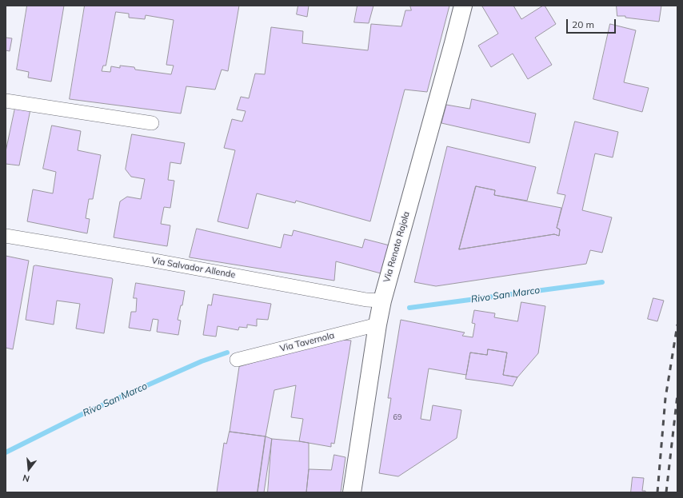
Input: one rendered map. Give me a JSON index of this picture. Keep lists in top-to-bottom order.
{
  "streets": {
    "street": ["Via Renato Rajola", "Via Salvador Allende", "Via Tavernola"]
  },
  "crossings": [
    ["Via Renato Rajola", "Via Salvador Allende"],
    ["Via Renato Rajola", "Via Tavernola"]
  ],
  "water": ["Rivo San Marco"],
  "house_numbers": ["69"],
  "scale_bar": "20 m",
  "north": "bottom"
}
